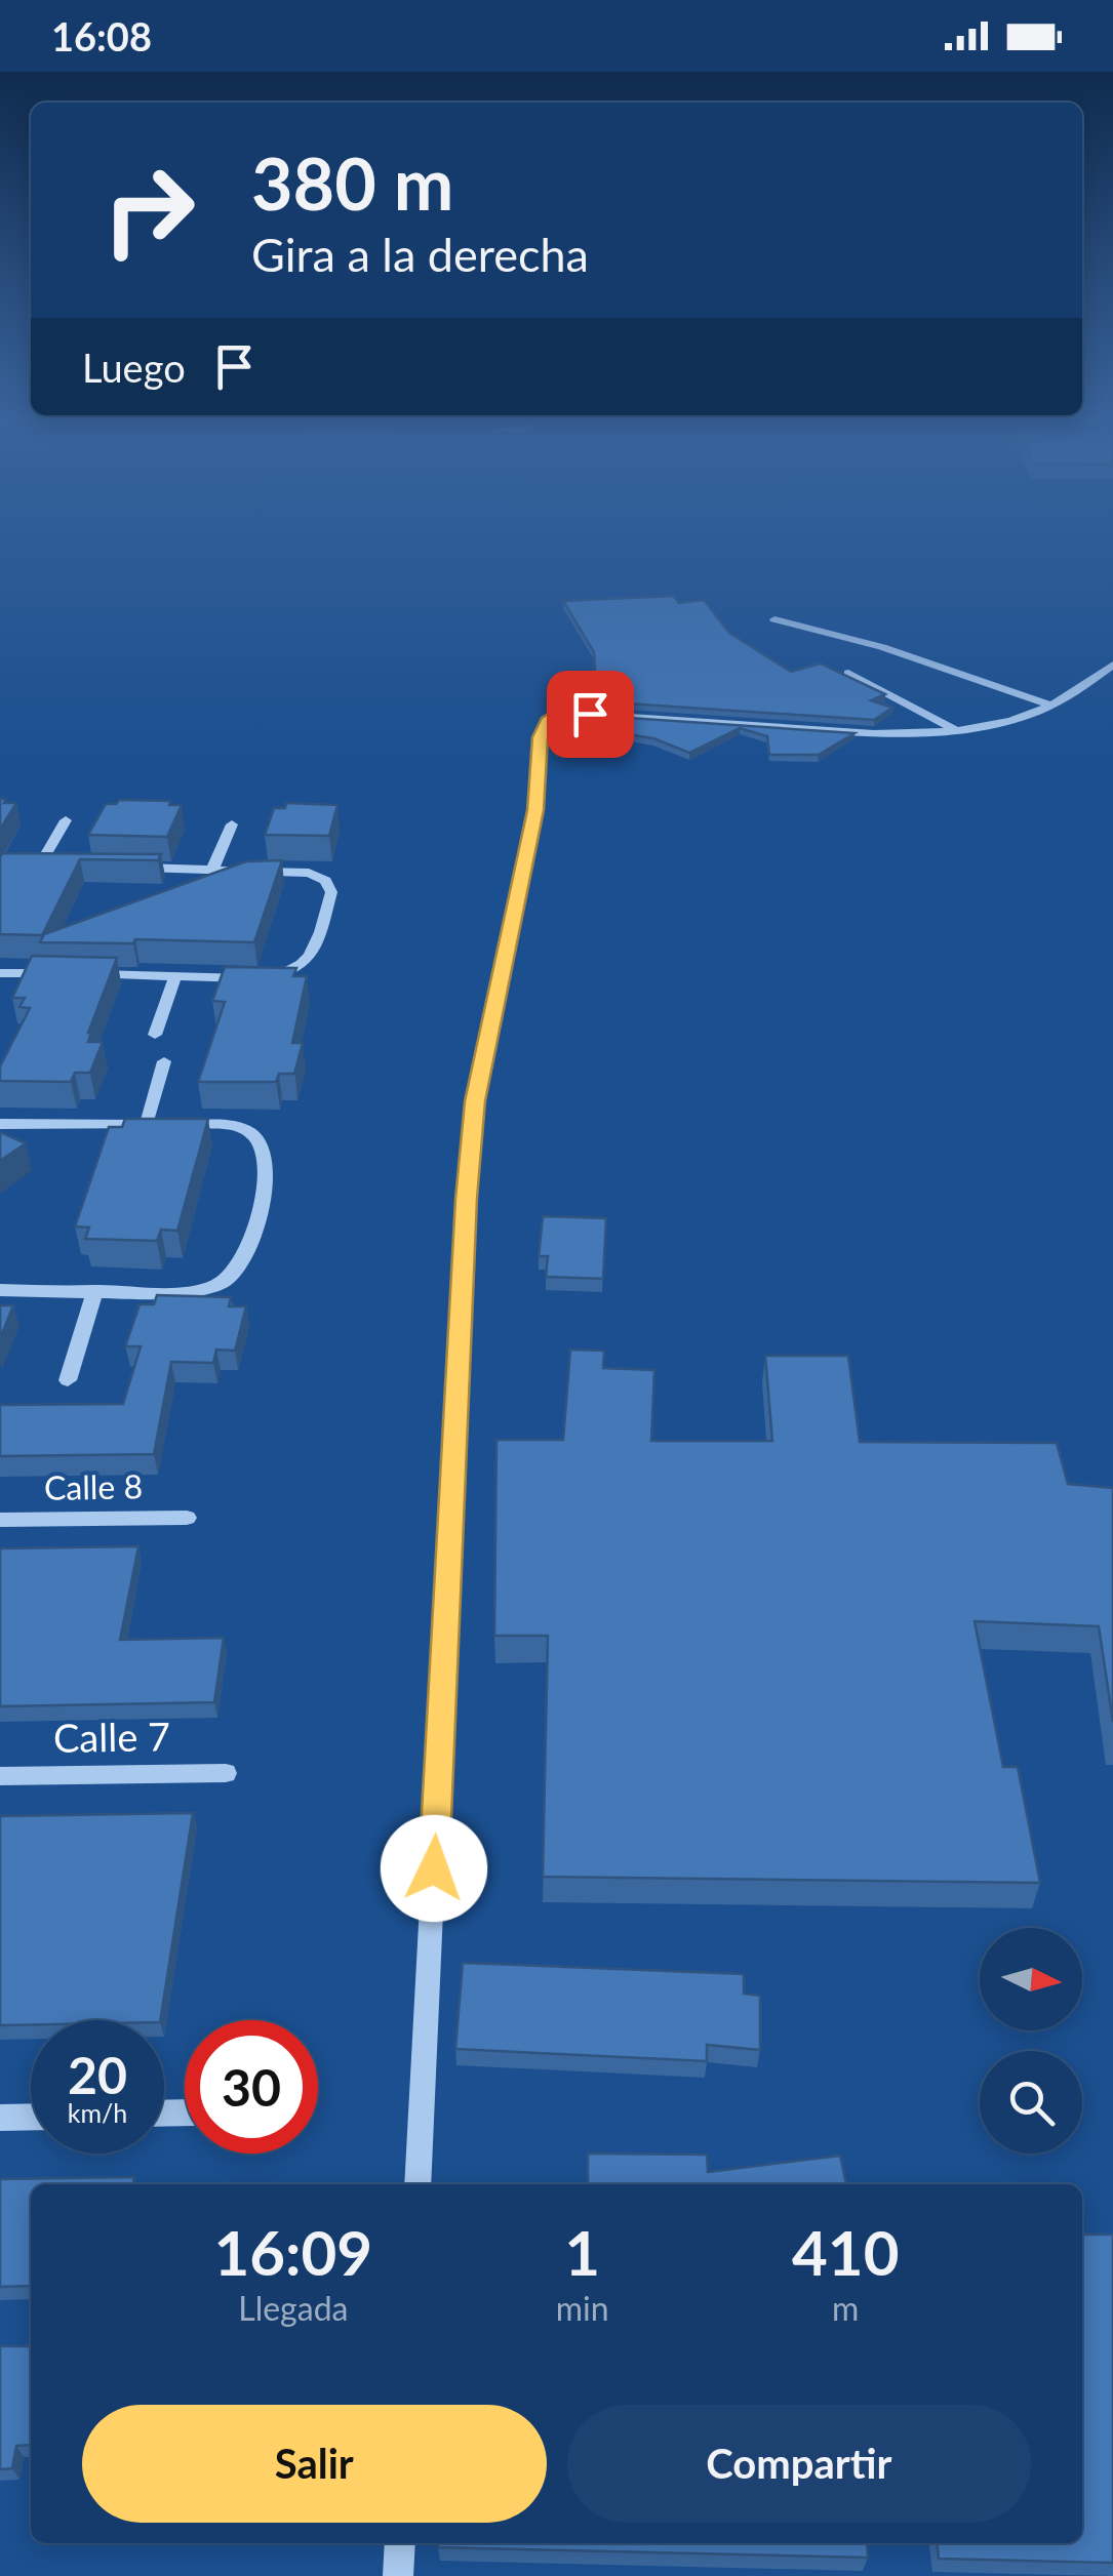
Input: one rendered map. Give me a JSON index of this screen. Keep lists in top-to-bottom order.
{
  "streets": {
    "street": ["Calle 8", "Calle 7"]
  },
  "north": "right",
  "page": {
    "status": "16:08",
    "turn": ["380 m", "Gira a la derecha"],
    "then": "Luego",
    "speed": "20 km/h",
    "limit": "30",
    "eta": [
      "16:09",
      "Llegada",
      "1",
      "min",
      "410",
      "m"
    ],
    "buttons": ["Salir", "Compartir"]
  }
}
